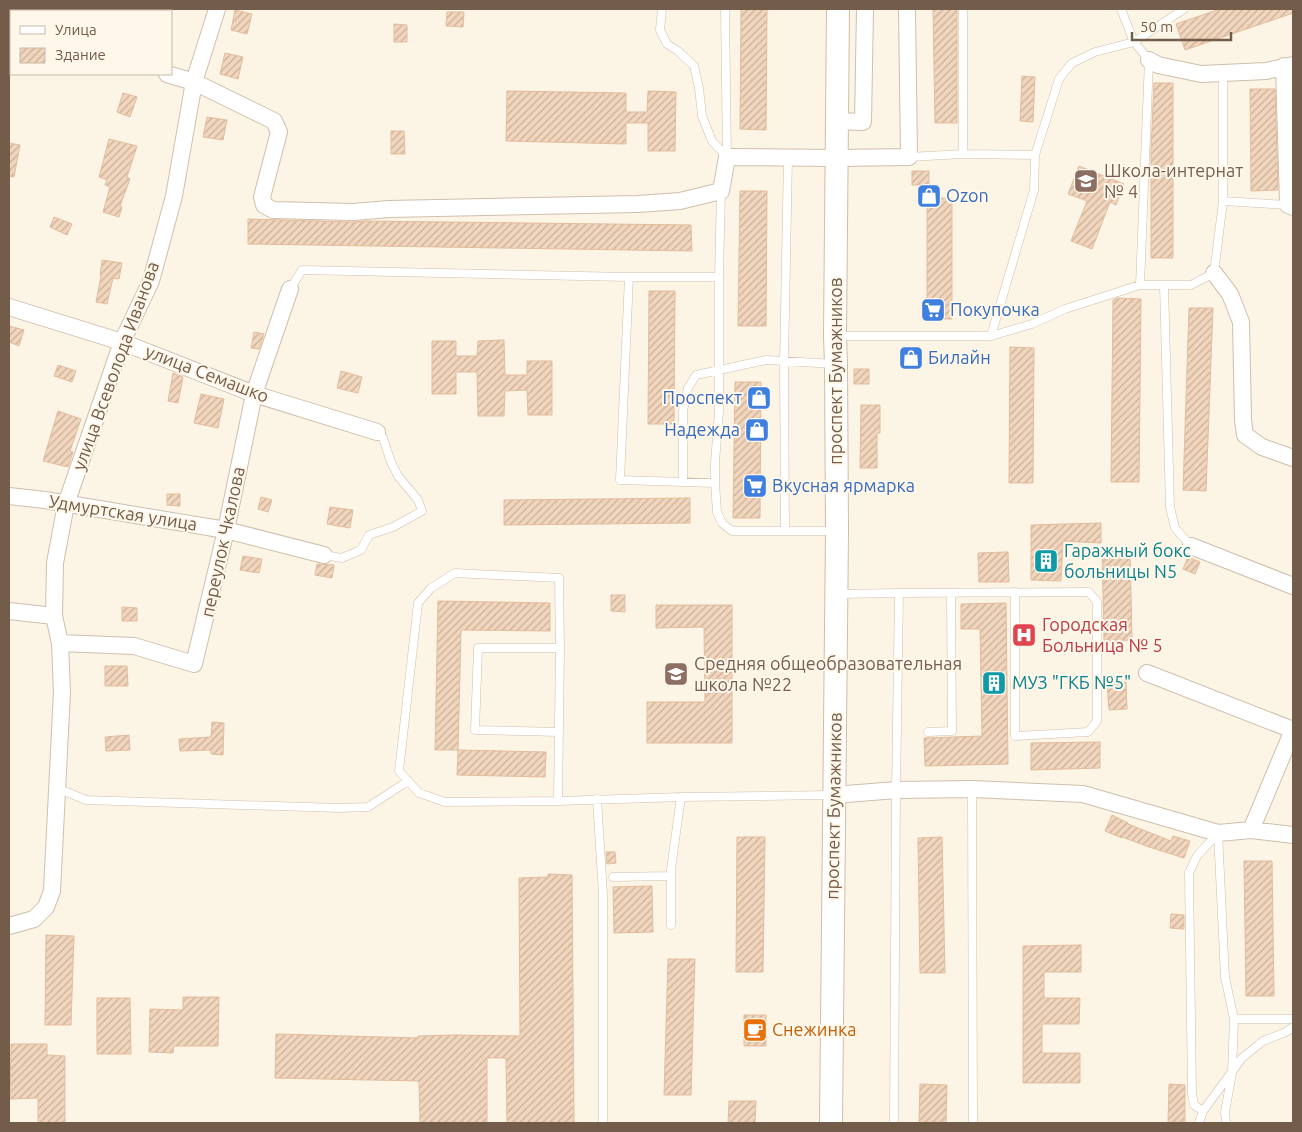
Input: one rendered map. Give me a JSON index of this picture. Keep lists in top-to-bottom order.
{
  "streets": {
    "street": [
      "улица Всеволода Иванова",
      "проспект Бумажников",
      "улица Семашко",
      "Удмуртская улица",
      "переулок Чкалова"
    ]
  },
  "crossings": [
    ["улица Всеволода Иванова", "улица Семашко"],
    ["улица Всеволода Иванова", "Удмуртская улица"],
    ["улица Всеволода Иванова", "переулок Чкалова"],
    ["улица Семашко", "переулок Чкалова"],
    ["Удмуртская улица", "переулок Чкалова"]
  ],
  "places": {
    "school or university": ["Школа-интернат № 4", "Средняя общеобразовательная школа №22"],
    "shop": [
      "Ozon",
      "Билайн",
      "Проспект",
      "Надежда"
    ],
    "supermarket": ["Покупочка", "Вкусная ярмарка"],
    "building": ["Гаражный бокс больницы N5", "МУЗ \"ГКБ №5\""],
    "hospital": ["Городская Больница № 5"],
    "cafe": ["Снежинка"]
  },
  "legend": ["Улица", "Здание"],
  "scale_bar": "50 m"
}
